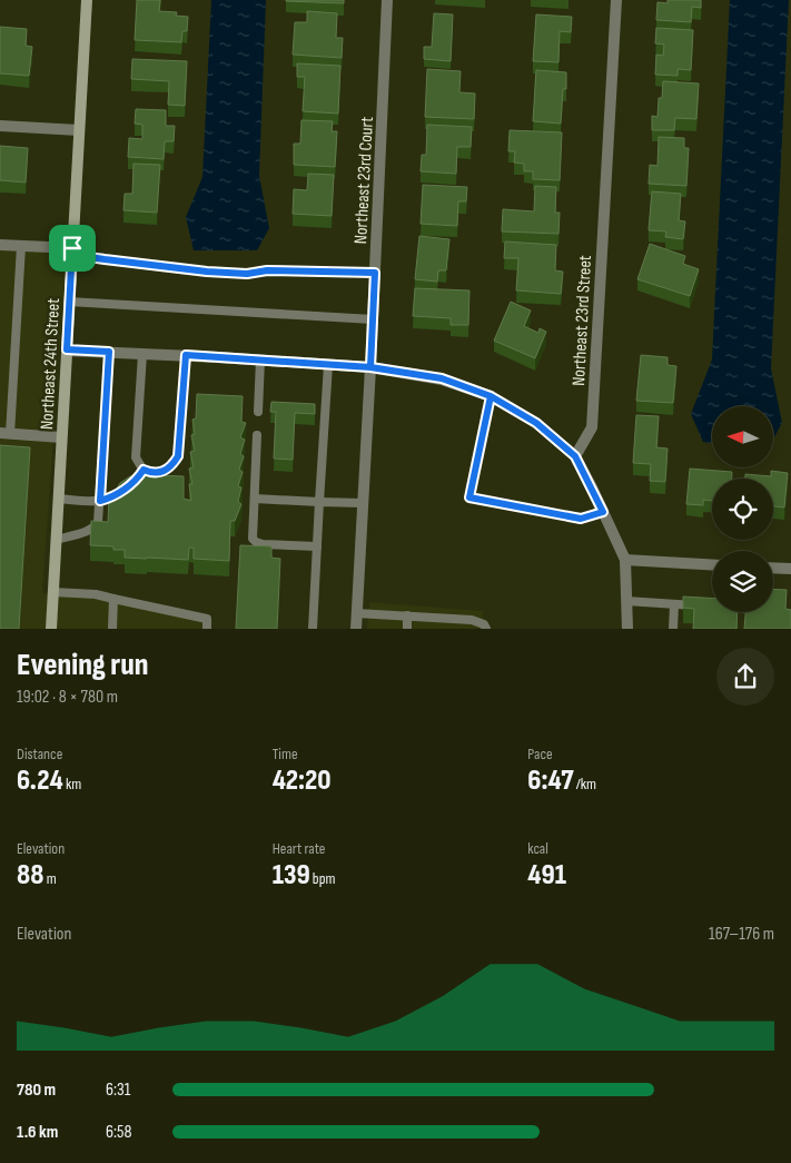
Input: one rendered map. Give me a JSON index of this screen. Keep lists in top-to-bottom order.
{
  "streets": {
    "street": ["Northeast 23rd Court", "Northeast 23rd Street", "Northeast 24th Street"]
  },
  "north": "left",
  "page": {
    "heading": ["Evening run", "19:02 · 8 × 780 m"],
    "stats": [
      ["Distance", "6.24 km"],
      ["Time", "42:20"],
      ["Pace", "6:47 /km"],
      ["Elevation", "88 m"],
      ["Heart rate", "139 bpm"],
      ["kcal", "491"]
    ],
    "chart": ["Elevation", "167–176 m"],
    "list": [
      {
        "name": "780 m",
        "note": "6:31"
      },
      {
        "name": "1.6 km",
        "note": "6:58"
      }
    ]
  }
}
